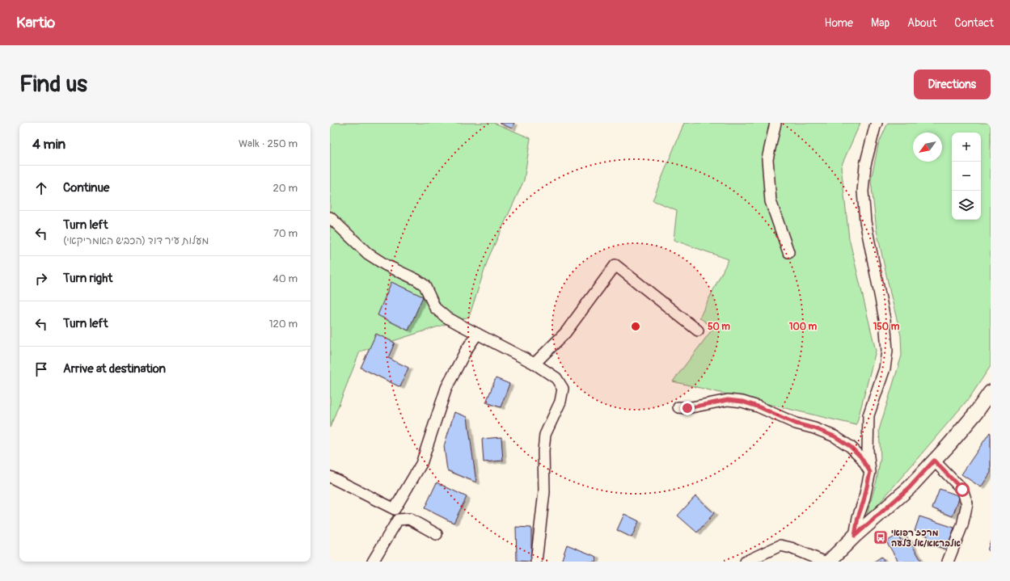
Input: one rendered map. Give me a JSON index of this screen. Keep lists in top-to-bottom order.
{
  "places": {
    "bus stop": ["מרכז רפואי אלבראא/אל צלעה"]
  },
  "north": "bottom left",
  "page": {
    "header": "Kartio",
    "nav": [
      "Home",
      "Map",
      "About",
      "Contact"
    ],
    "buttons": "Directions",
    "title": "Find us",
    "heading": ["4 min", "Walk · 250 m"],
    "map_buttons": ["+", "−"],
    "list": [
      ["Continue", "20 m"],
      ["Turn left", "מעלות עיר דוד (הכביש האמריקאי)", "70 m"],
      ["Turn right", "40 m"],
      ["Turn left", "120 m"],
      "Arrive at destination"
    ]
  },
  "rings": ["50 m", "100 m", "150 m"]
}
